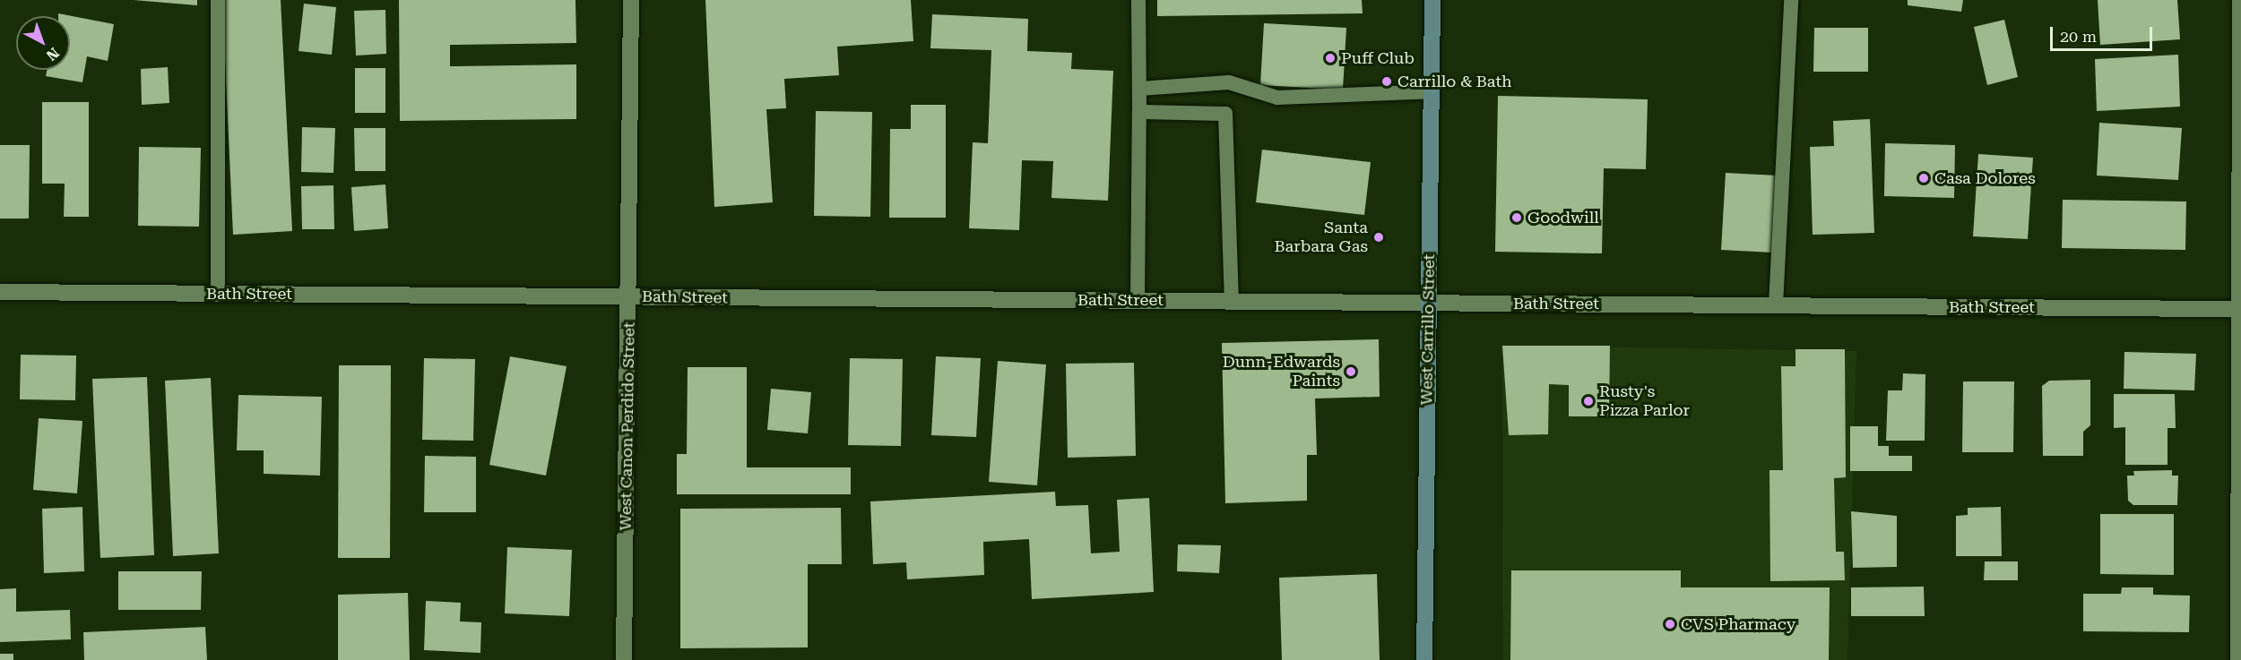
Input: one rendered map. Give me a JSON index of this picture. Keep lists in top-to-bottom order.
{
  "streets": {
    "main road": ["West Carrillo Street"],
    "street": ["Bath Street", "West Canon Perdido Street"]
  },
  "crossings": [
    ["Bath Street", "West Carrillo Street"],
    ["Bath Street", "West Canon Perdido Street"]
  ],
  "places": [
    "Puff Club",
    "Carrillo & Bath",
    "Casa Dolores",
    "Goodwill",
    "Santa Barbara Gas",
    "Dunn-Edwards Paints",
    "Rusty's Pizza Parlor",
    "CVS Pharmacy"
  ],
  "scale_bar": "20 m",
  "north": "bottom right"
}
